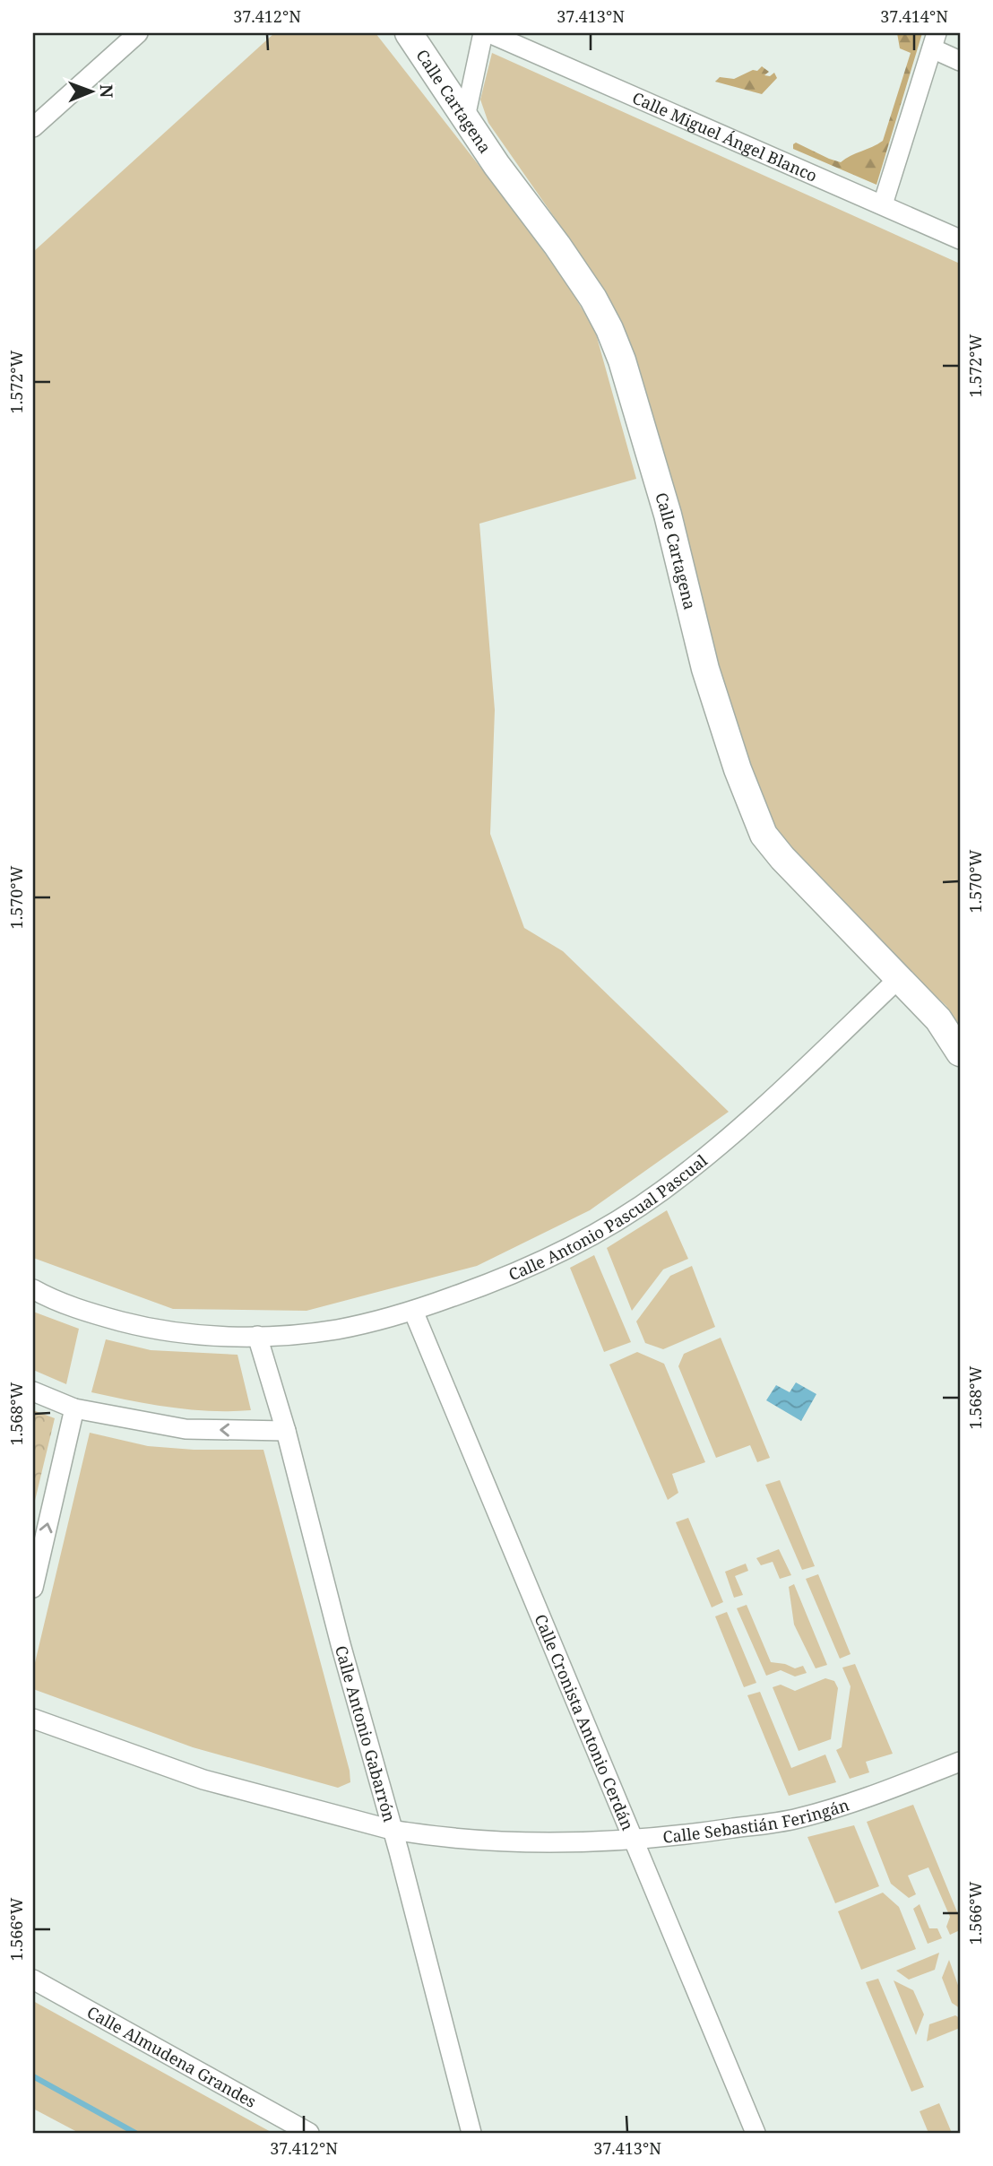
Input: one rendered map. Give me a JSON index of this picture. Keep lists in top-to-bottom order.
{
  "streets": {
    "main road": ["Calle Cartagena"],
    "street": [
      "Calle Miguel Ángel Blanco",
      "Calle Antonio Pascual Pascual",
      "Calle Cronista Antonio Cerdán",
      "Calle Antonio Gabarrón",
      "Calle Sebastián Feringán",
      "Calle Almudena Grandes"
    ]
  },
  "crossings": [
    ["Calle Cartagena", "Calle Antonio Pascual Pascual"],
    ["Calle Antonio Pascual Pascual", "Calle Cronista Antonio Cerdán"],
    ["Calle Antonio Pascual Pascual", "Calle Antonio Gabarrón"],
    ["Calle Cronista Antonio Cerdán", "Calle Sebastián Feringán"],
    ["Calle Antonio Gabarrón", "Calle Sebastián Feringán"]
  ],
  "north": "right",
  "coordinates": [
    "37.412°N",
    "37.413°N",
    "37.414°N",
    "1.572°W",
    "1.570°W",
    "1.568°W",
    "1.566°W"
  ]
}
